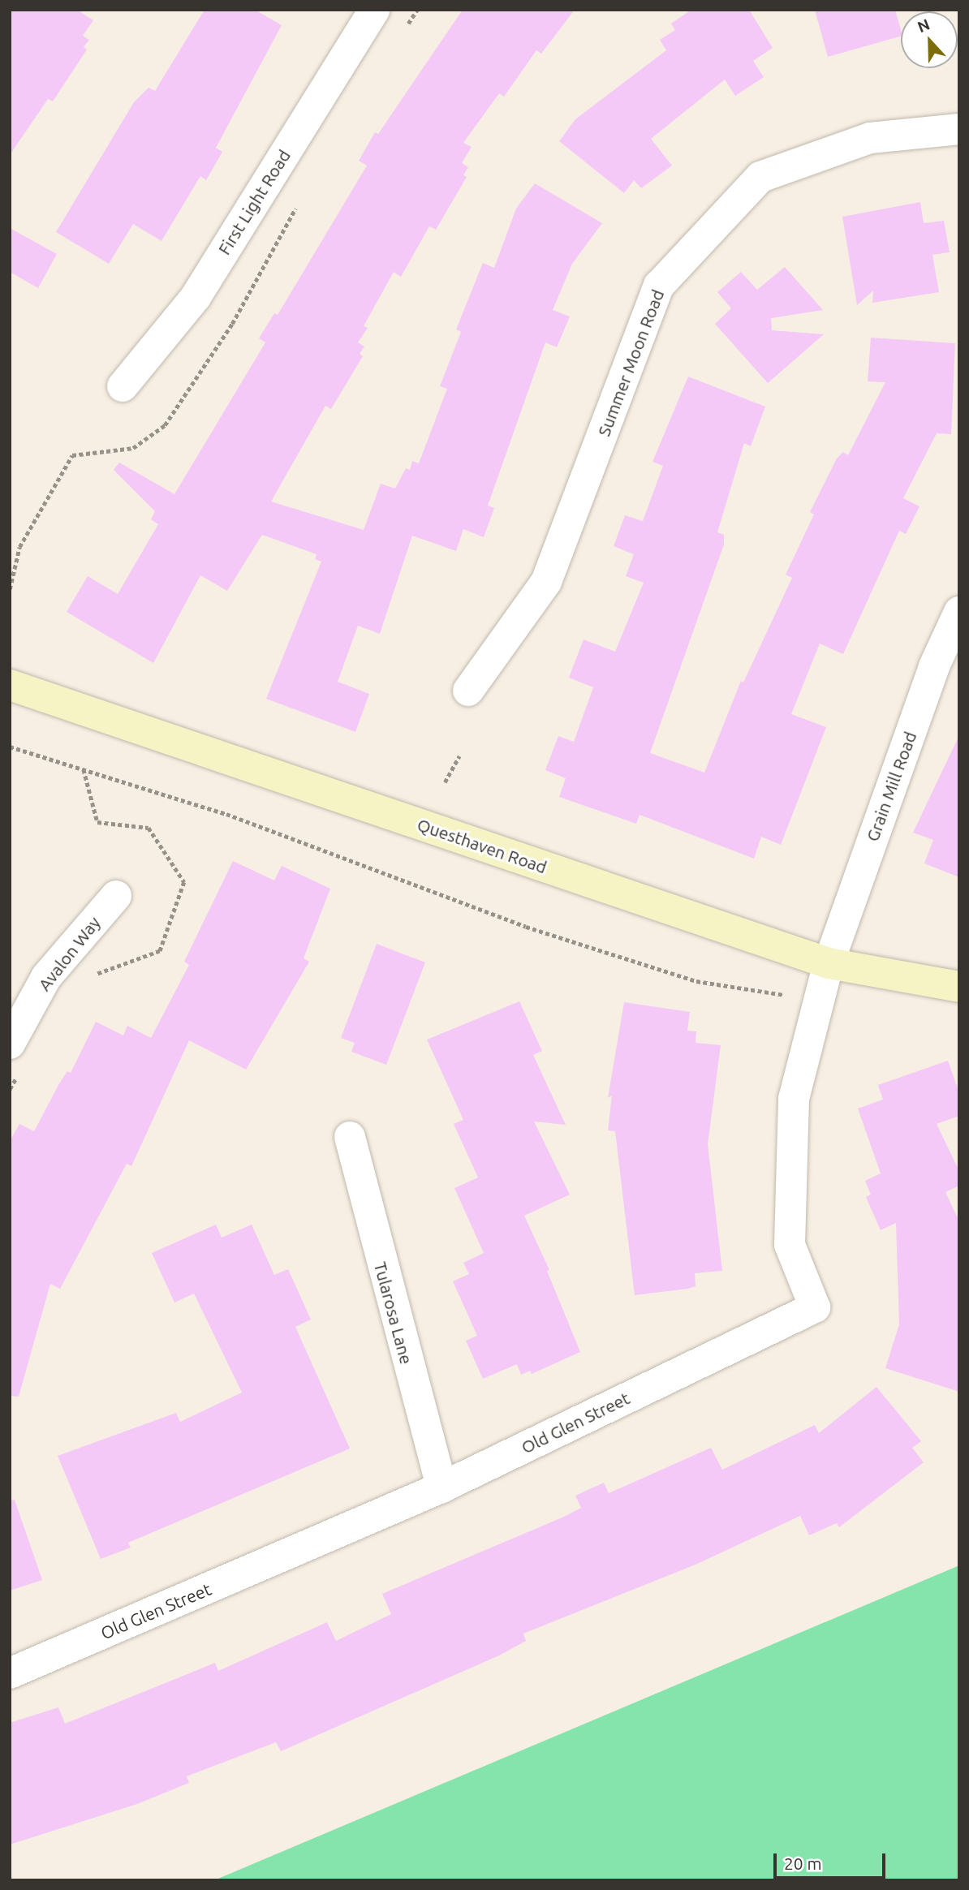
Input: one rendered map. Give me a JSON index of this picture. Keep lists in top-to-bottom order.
{
  "streets": {
    "street": [
      "First Light Road",
      "Summer Moon Road",
      "Grain Mill Road",
      "Questhaven Road",
      "Avalon Way",
      "Tularosa Lane",
      "Old Glen Street"
    ]
  },
  "crossings": [
    ["Grain Mill Road", "Questhaven Road"],
    ["Grain Mill Road", "Old Glen Street"],
    ["Questhaven Road", "Old Glen Street"],
    ["Tularosa Lane", "Old Glen Street"]
  ],
  "scale_bar": "20 m",
  "north": "top"
}
